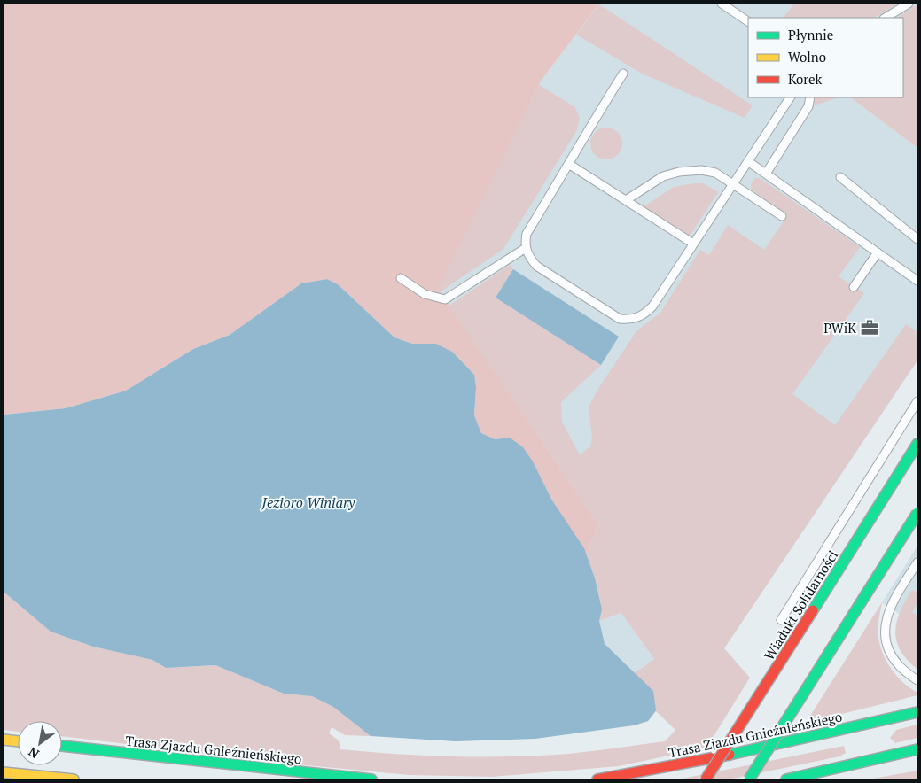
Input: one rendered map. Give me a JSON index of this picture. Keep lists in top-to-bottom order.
{
  "streets": {
    "main road": ["Wiadukt Solidarności", "Trasa Zjazdu Gnieźnieńskiego"]
  },
  "water": ["Jezioro Winiary"],
  "places": {
    "office": ["PWiK"]
  },
  "legend": ["Płynnie", "Wolno", "Korek"],
  "north": "bottom left"
}
